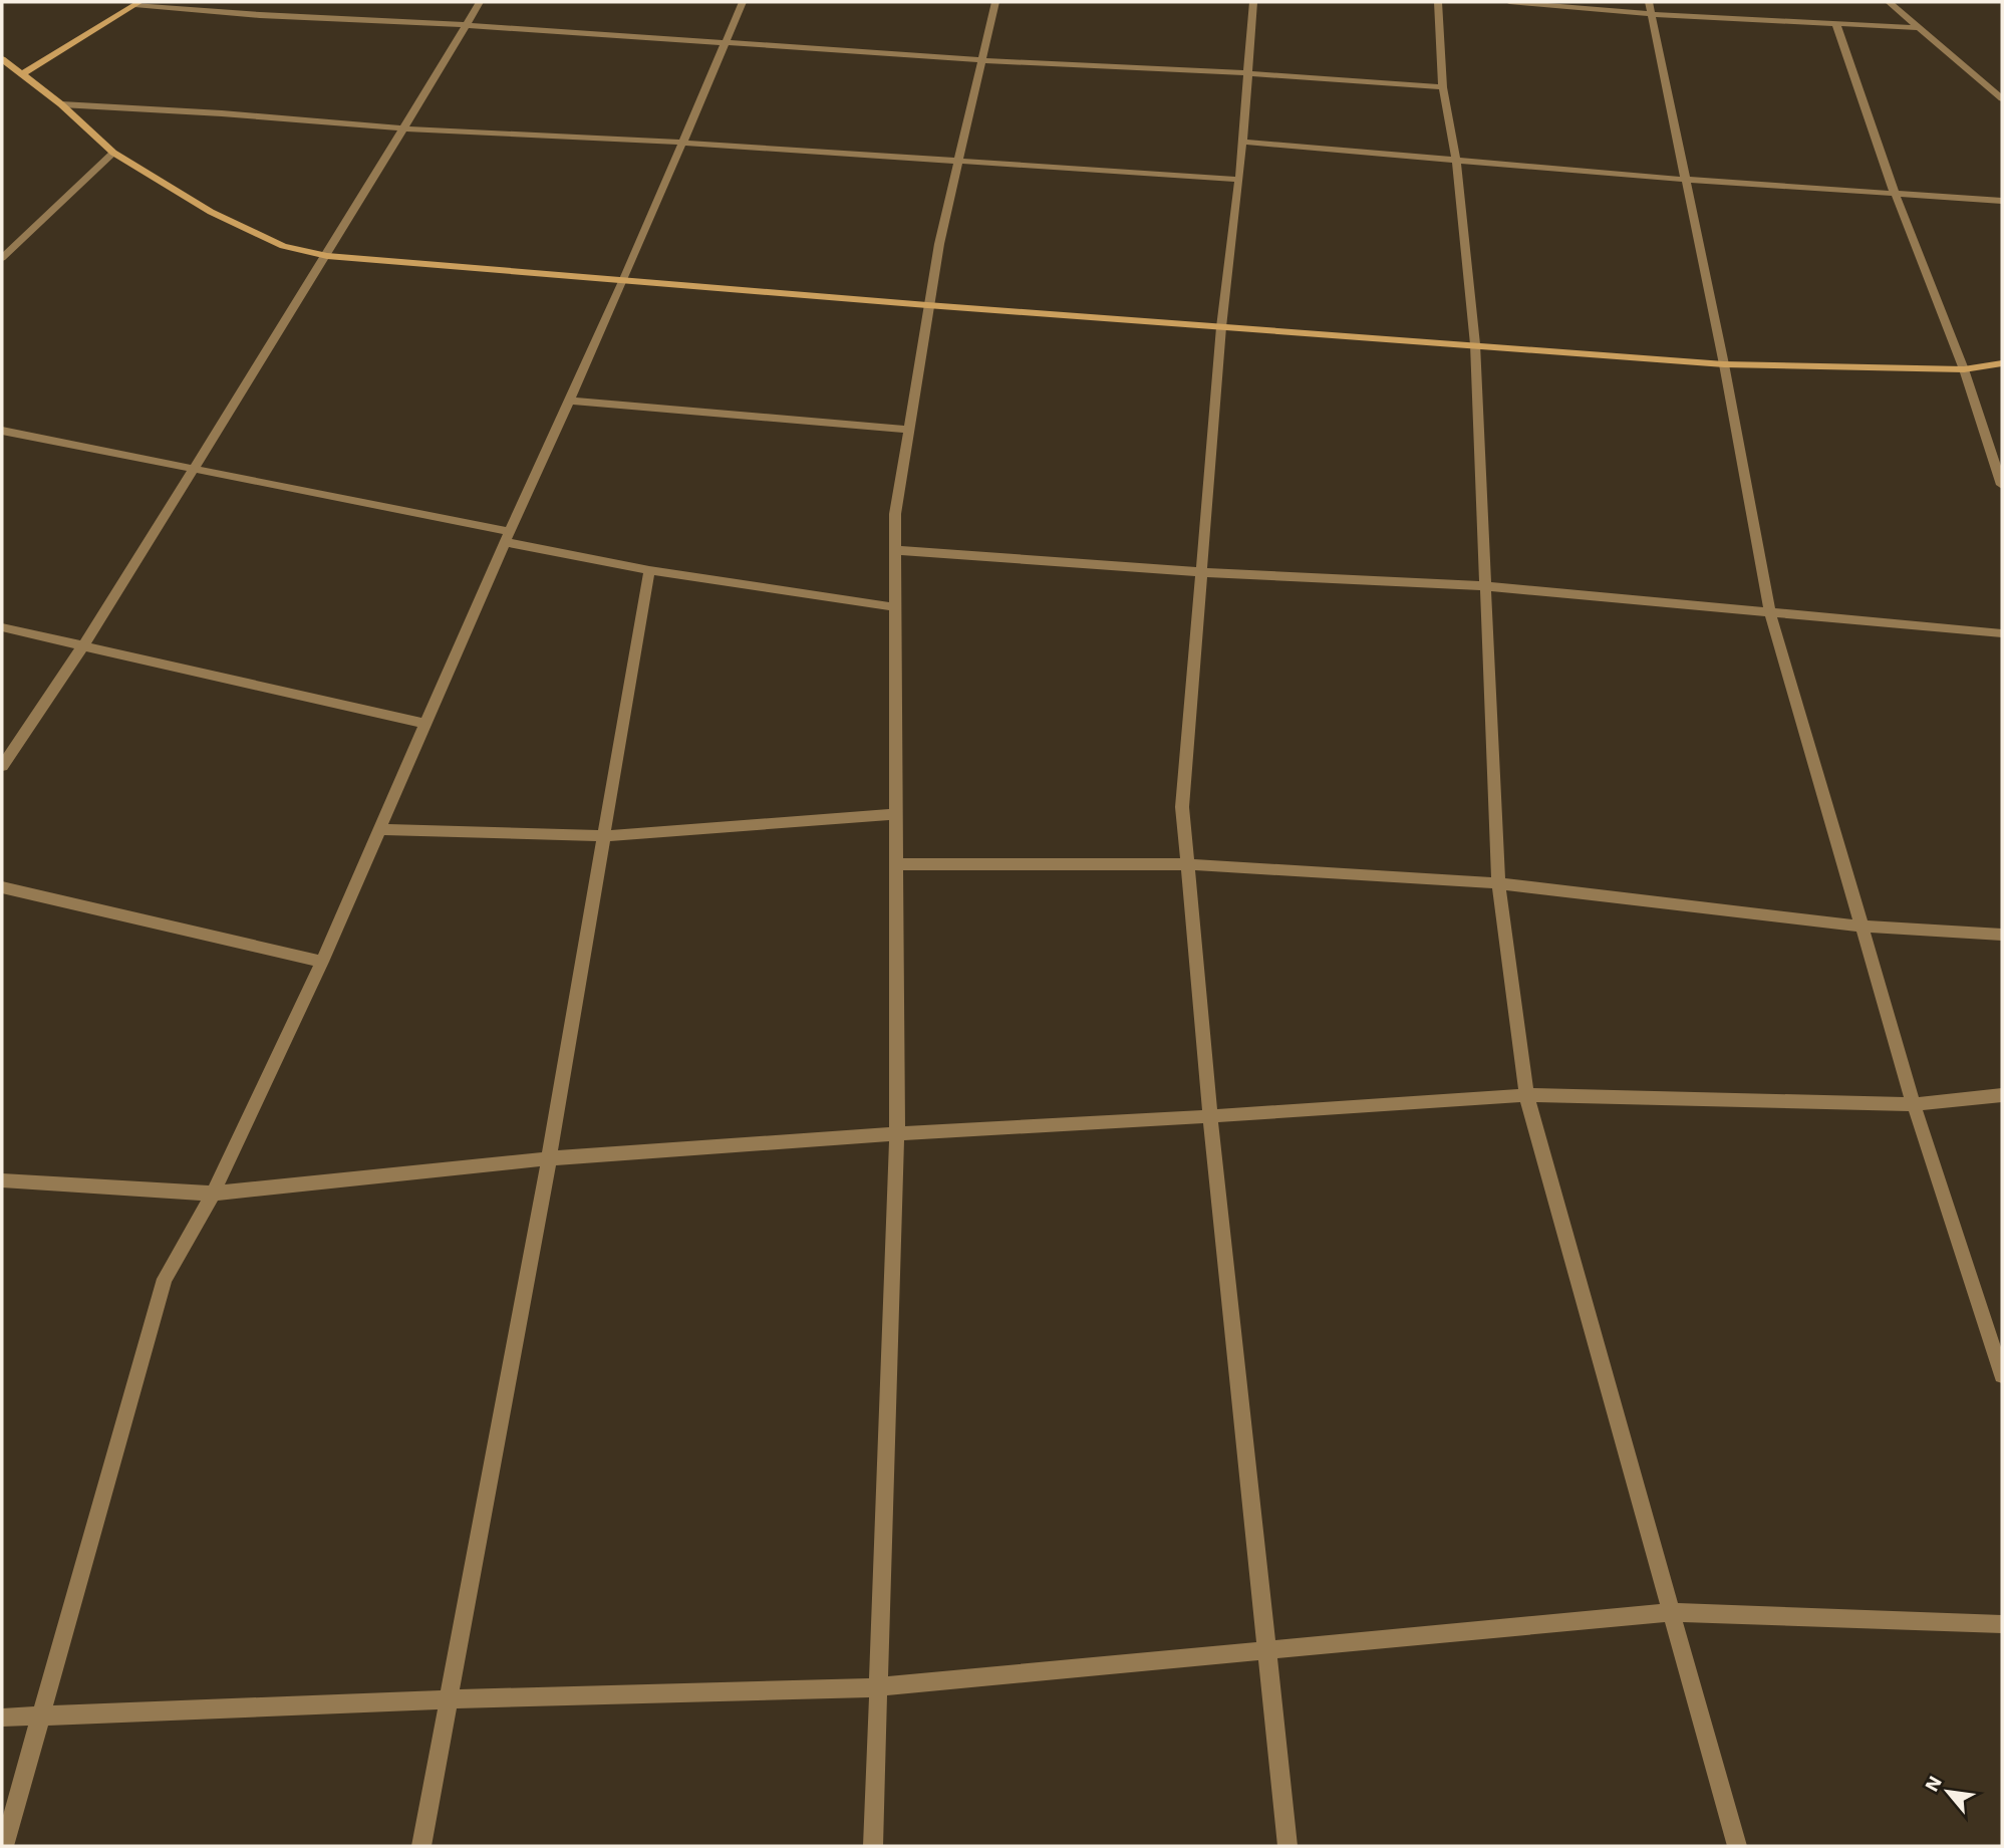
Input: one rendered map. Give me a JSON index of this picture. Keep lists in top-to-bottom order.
{
  "north": "top left"
}
